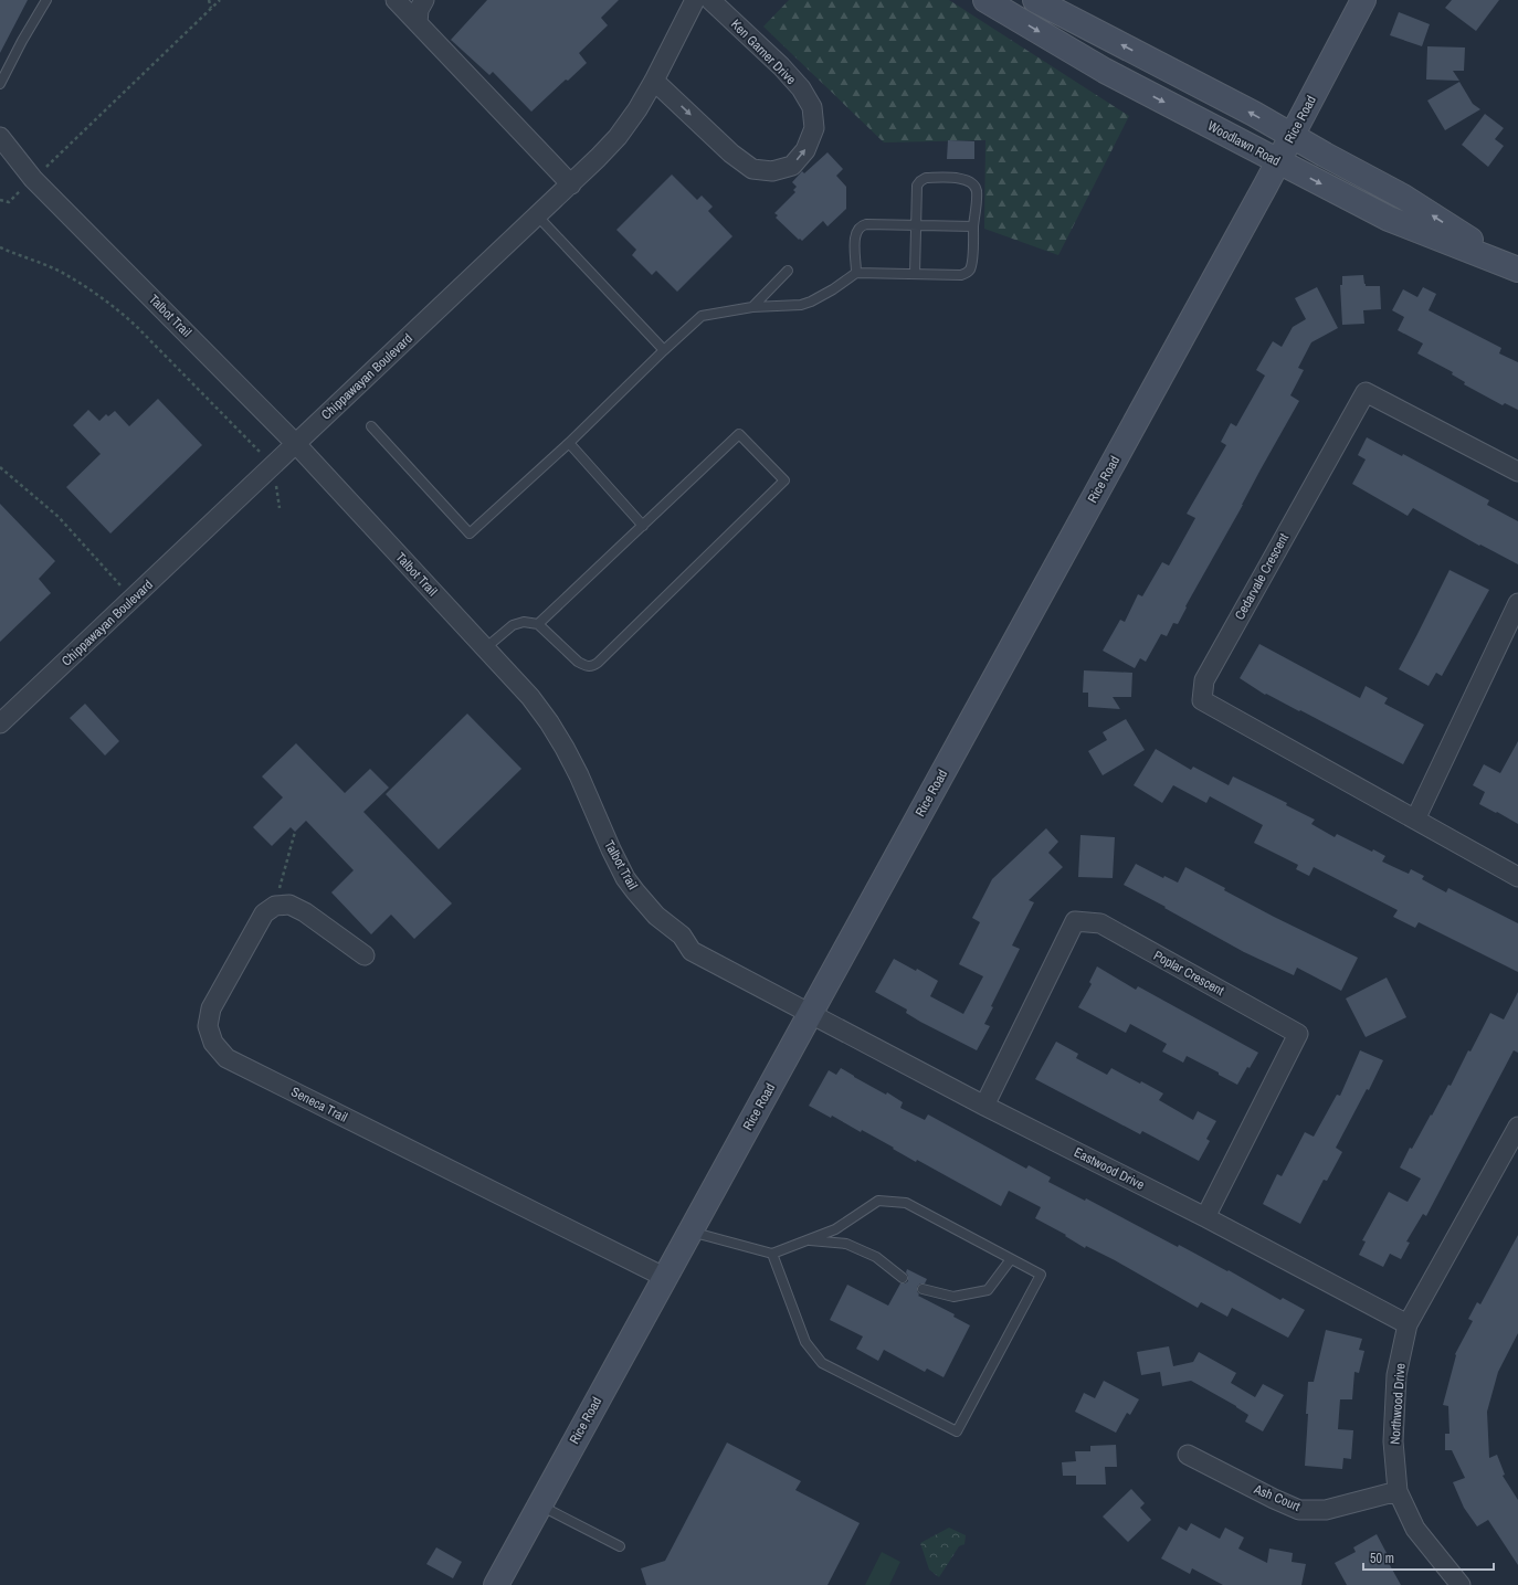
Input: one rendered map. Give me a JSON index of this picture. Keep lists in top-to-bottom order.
{
  "streets": {
    "street": [
      "Ken Garner Drive",
      "Rice Road",
      "Woodlawn Road",
      "Talbot Trail",
      "Chippawayan Boulevard",
      "Cedarvale Crescent",
      "Poplar Crescent",
      "Seneca Trail",
      "Eastwood Drive",
      "Northwood Drive",
      "Ash Court"
    ]
  },
  "crossings": [
    ["Ken Garner Drive", "Chippawayan Boulevard"],
    ["Rice Road", "Woodlawn Road"],
    ["Rice Road", "Talbot Trail"],
    ["Rice Road", "Seneca Trail"],
    ["Rice Road", "Eastwood Drive"],
    ["Talbot Trail", "Chippawayan Boulevard"],
    ["Talbot Trail", "Eastwood Drive"],
    ["Poplar Crescent", "Eastwood Drive"],
    ["Eastwood Drive", "Northwood Drive"],
    ["Northwood Drive", "Ash Court"]
  ],
  "scale_bar": "50 m"
}
